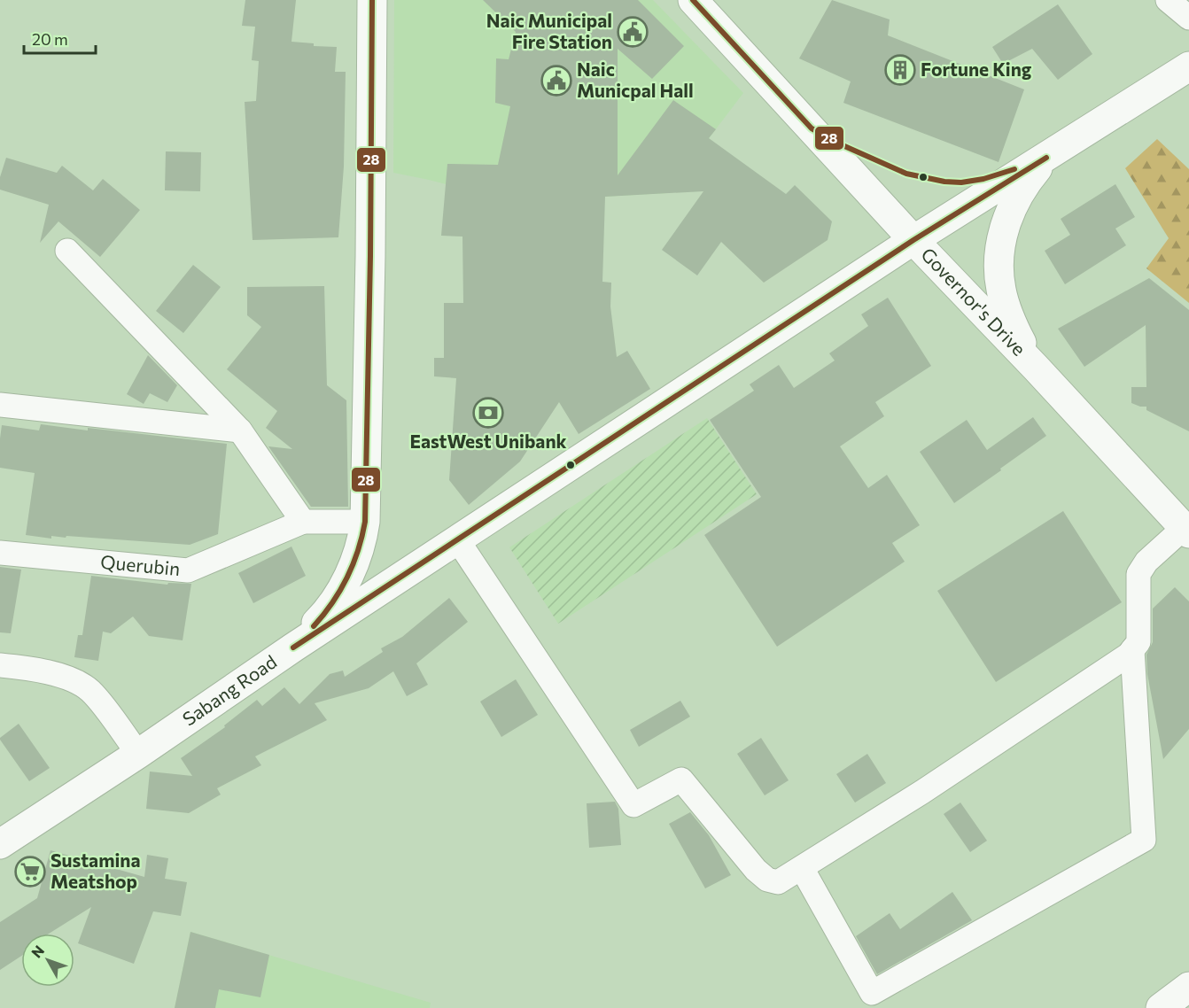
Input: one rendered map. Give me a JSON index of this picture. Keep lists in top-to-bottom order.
{
  "streets": {
    "main road": ["Governor's Drive", "Sabang Road"],
    "street": ["Querubin"]
  },
  "crossings": [
    ["Governor's Drive", "Sabang Road"]
  ],
  "places": {
    "public building": ["Naic Municipal Fire Station", "Naic Municpal Hall"],
    "building": ["Fortune King"],
    "bank": ["EastWest Unibank"],
    "supermarket": ["Sustamina Meatshop"]
  },
  "lines": ["transit line 28"],
  "scale_bar": "20 m",
  "north": "top left"
}
